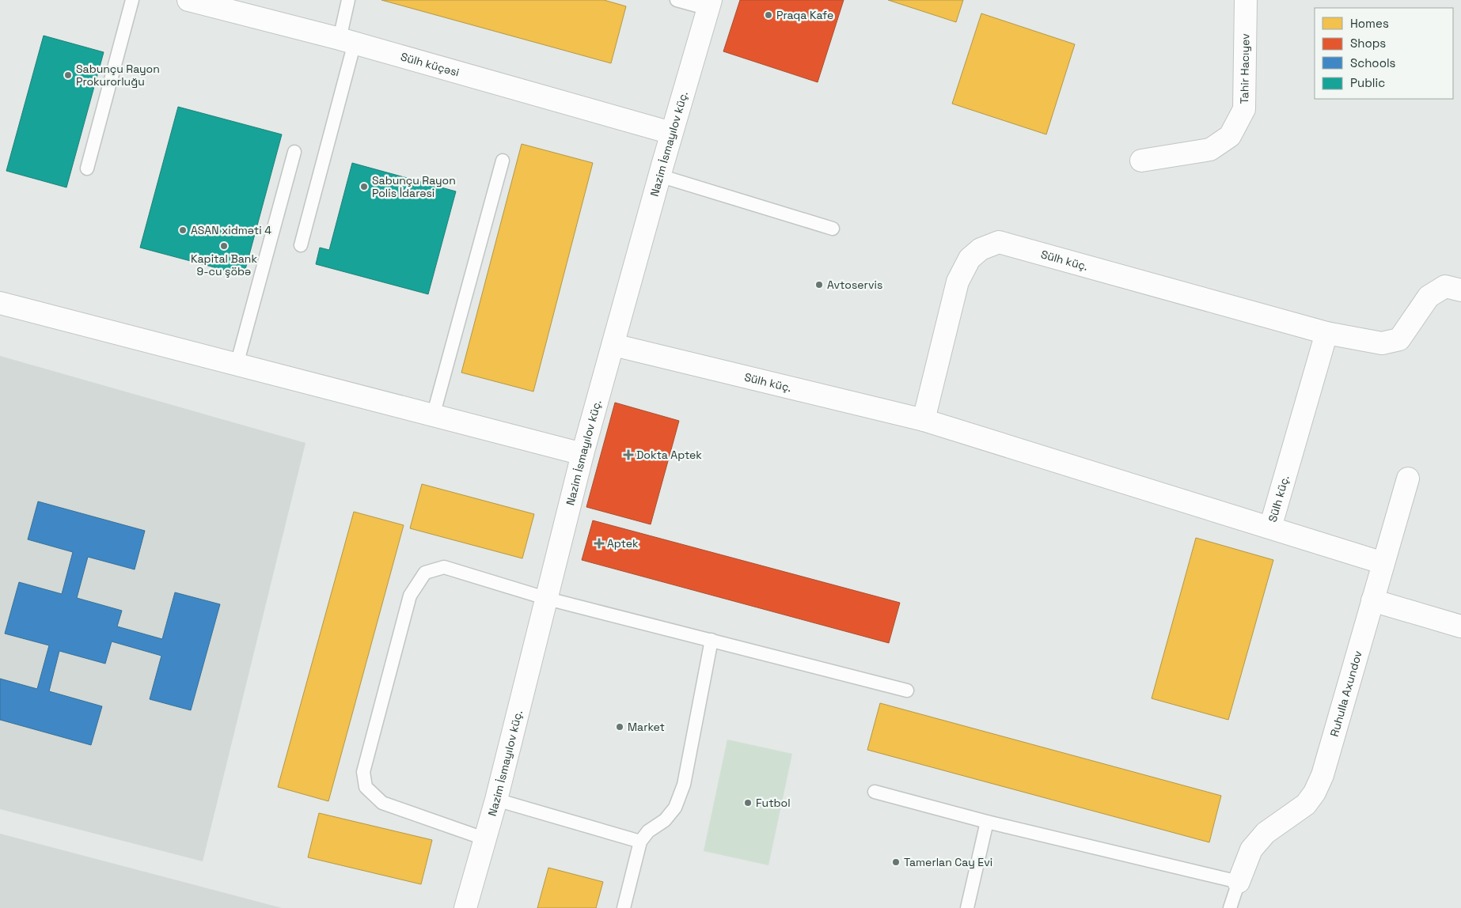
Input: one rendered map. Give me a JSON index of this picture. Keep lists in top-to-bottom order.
{
  "streets": {
    "street": [
      "Sülh küçəsi",
      "Tahir Hacıyev",
      "Nazim İsmayılov küç.",
      "Sülh küç.",
      "Ruhulla Axundov"
    ]
  },
  "crossings": [
    ["Sülh küçəsi", "Nazim İsmayılov küç."],
    ["Nazim İsmayılov küç.", "Sülh küç."],
    ["Sülh küç.", "Ruhulla Axundov"]
  ],
  "places": {
    "other": [
      "Praqa Kafe",
      "Sabunçu Rayon Prokurorluğu",
      "Sabunçu Rayon Polis İdarəsi",
      "ASAN xidməti 4",
      "Kapital Bank 9-cu şöbə",
      "Avtoservis",
      "Market",
      "Futbol",
      "Tamerlan Cay Evi"
    ],
    "health": ["Dokta Aptek", "Aptek"]
  },
  "legend": [
    "Homes",
    "Shops",
    "Schools",
    "Public"
  ]
}
